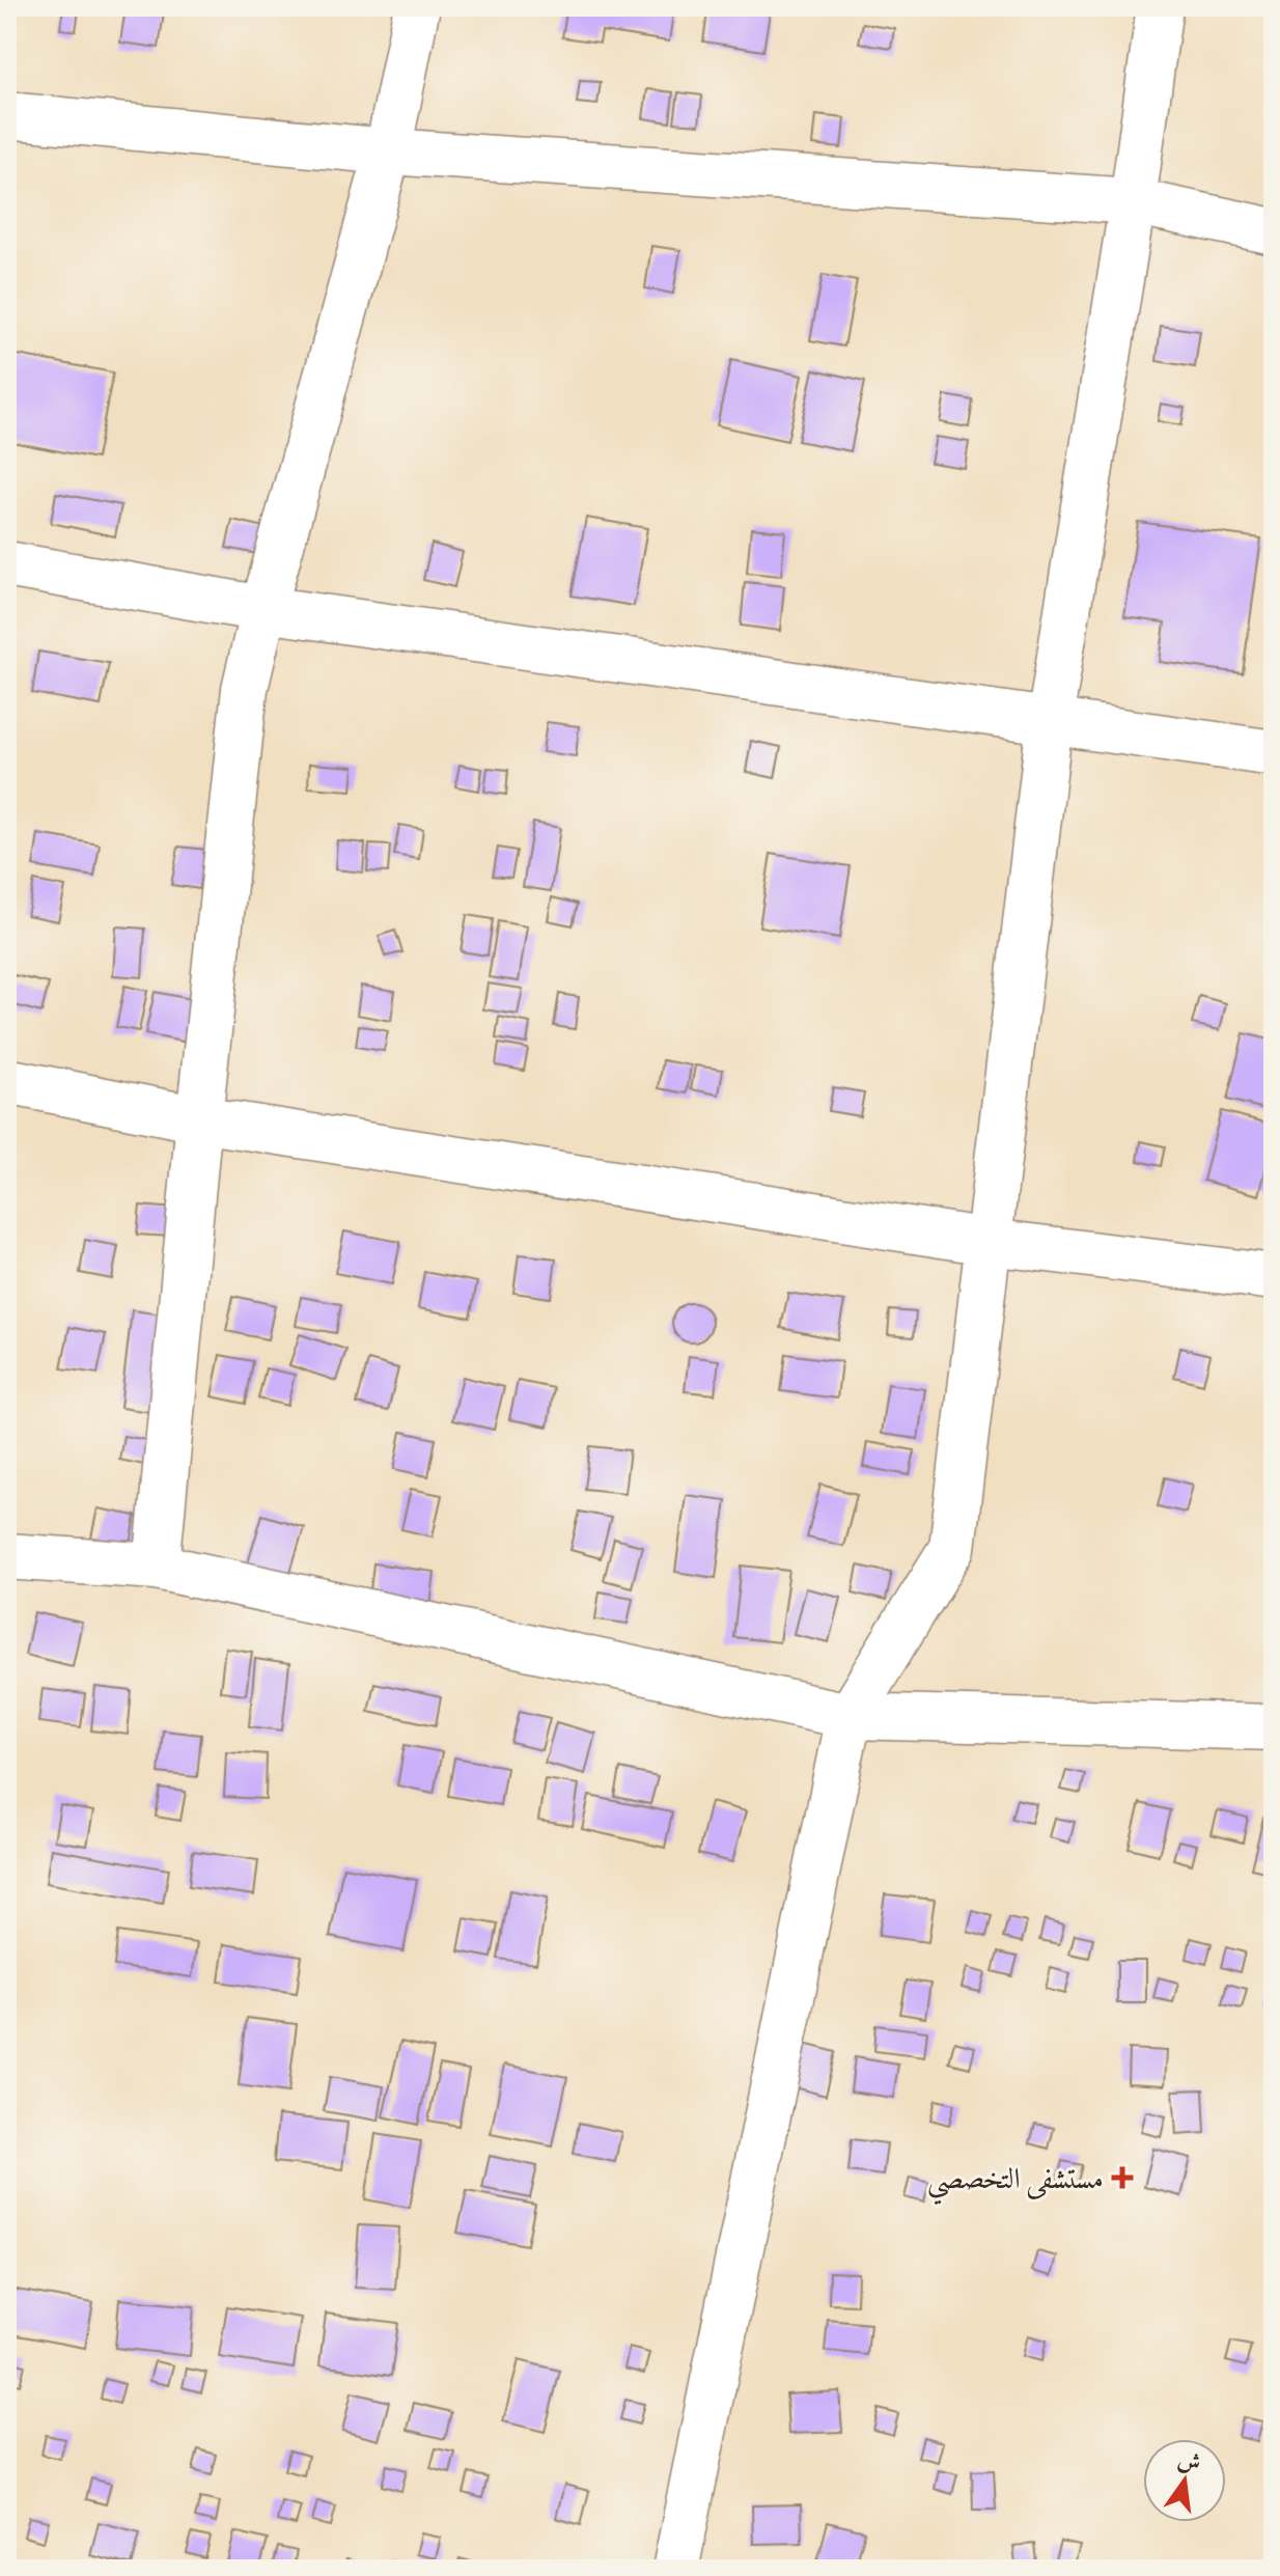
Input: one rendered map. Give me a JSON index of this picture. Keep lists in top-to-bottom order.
{
  "places": {
    "health": ["مستشفى التخصصي"]
  },
  "north": "top"
}
